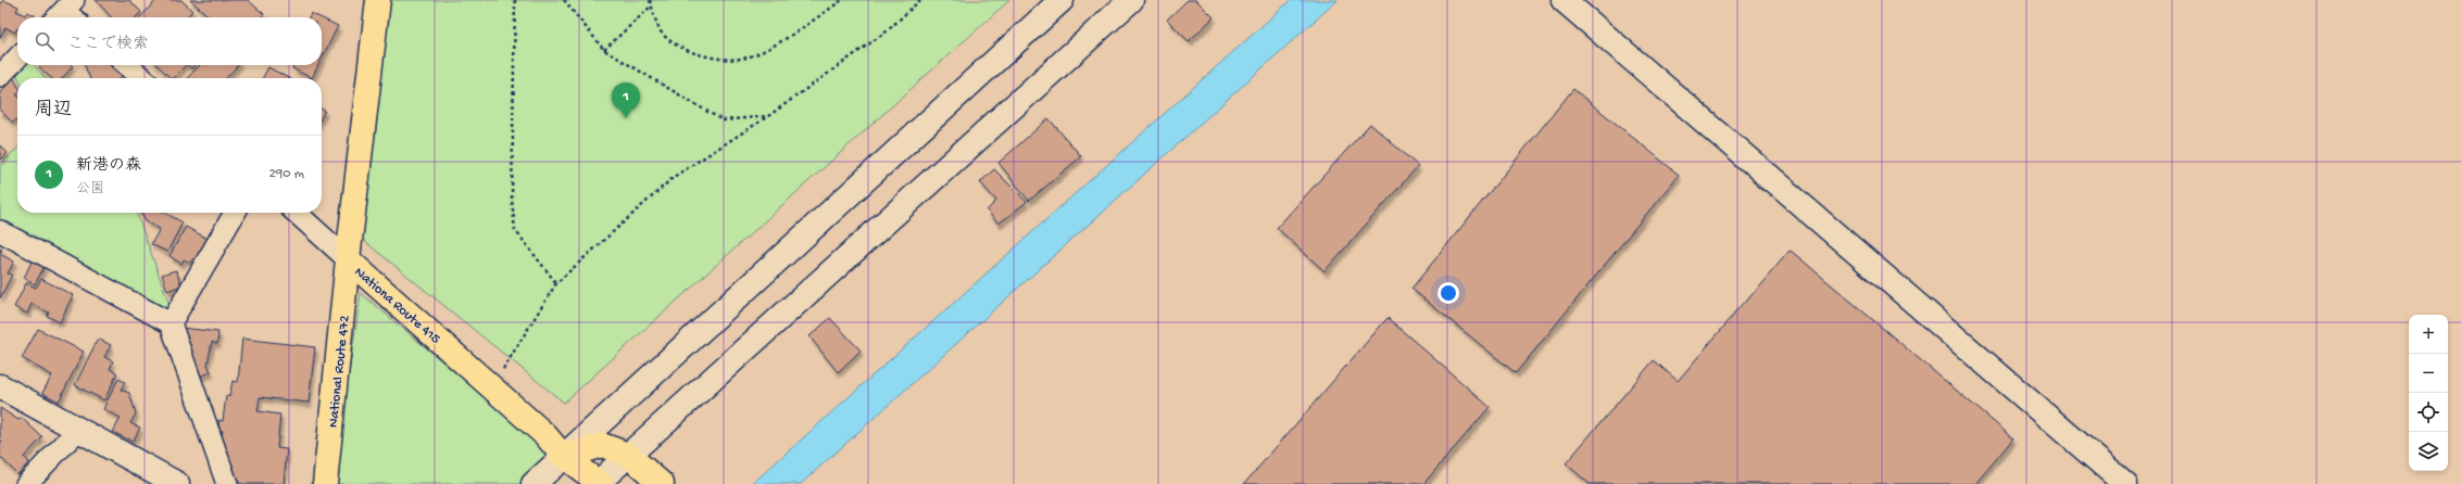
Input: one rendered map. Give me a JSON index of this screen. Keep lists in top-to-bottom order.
{
  "streets": {
    "highway": ["Nationa Route 415", "National Route 472"]
  },
  "crossings": [
    ["Nationa Route 415", "National Route 472"]
  ],
  "page": {
    "search": "ここで検索",
    "heading": "周辺",
    "pins": "1",
    "list": [
      {
        "mark": "1",
        "name": "新港の森",
        "note": "公園",
        "value": "290 m"
      }
    ],
    "map_buttons": ["+", "−"]
  }
}
